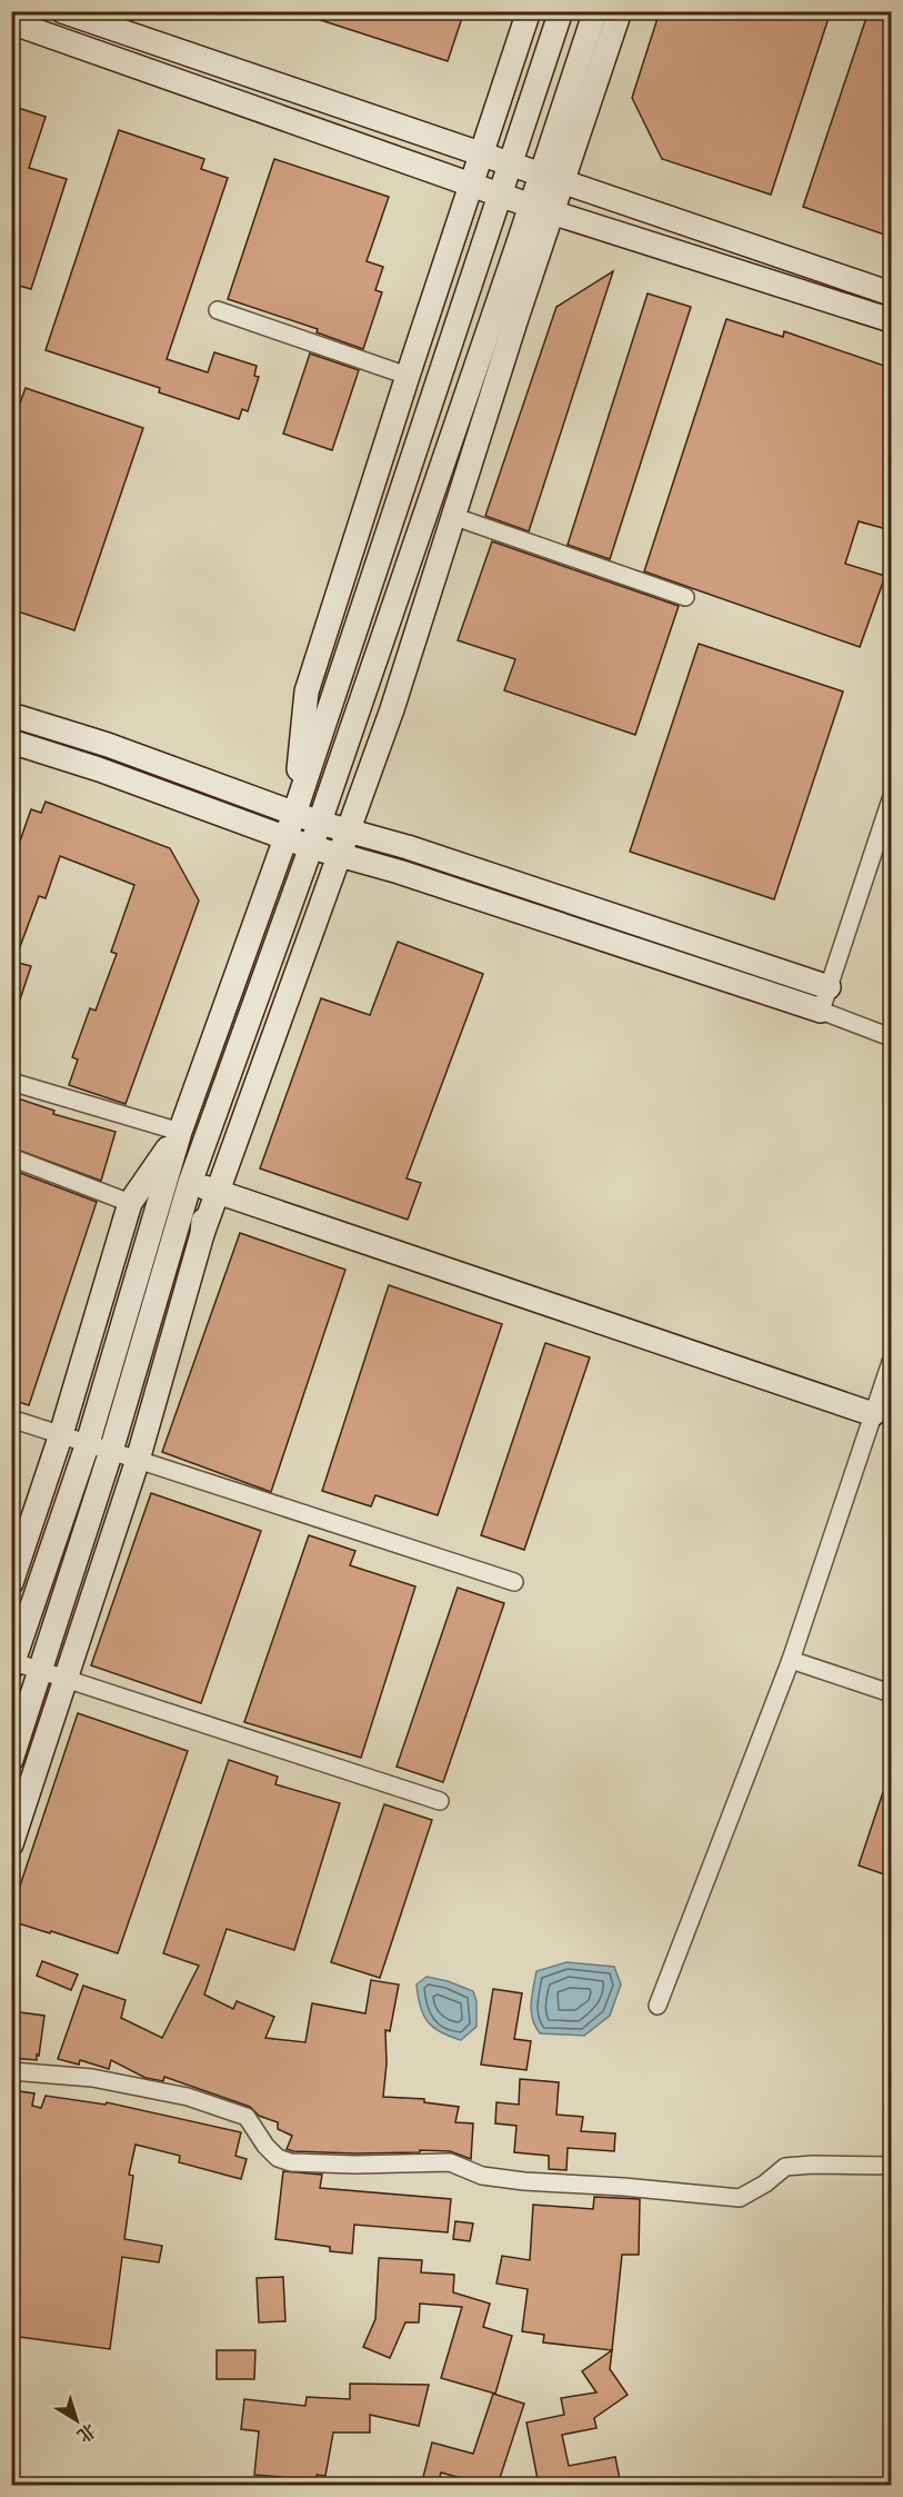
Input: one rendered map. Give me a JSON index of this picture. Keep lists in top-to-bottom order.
{
  "north": "bottom right"
}
